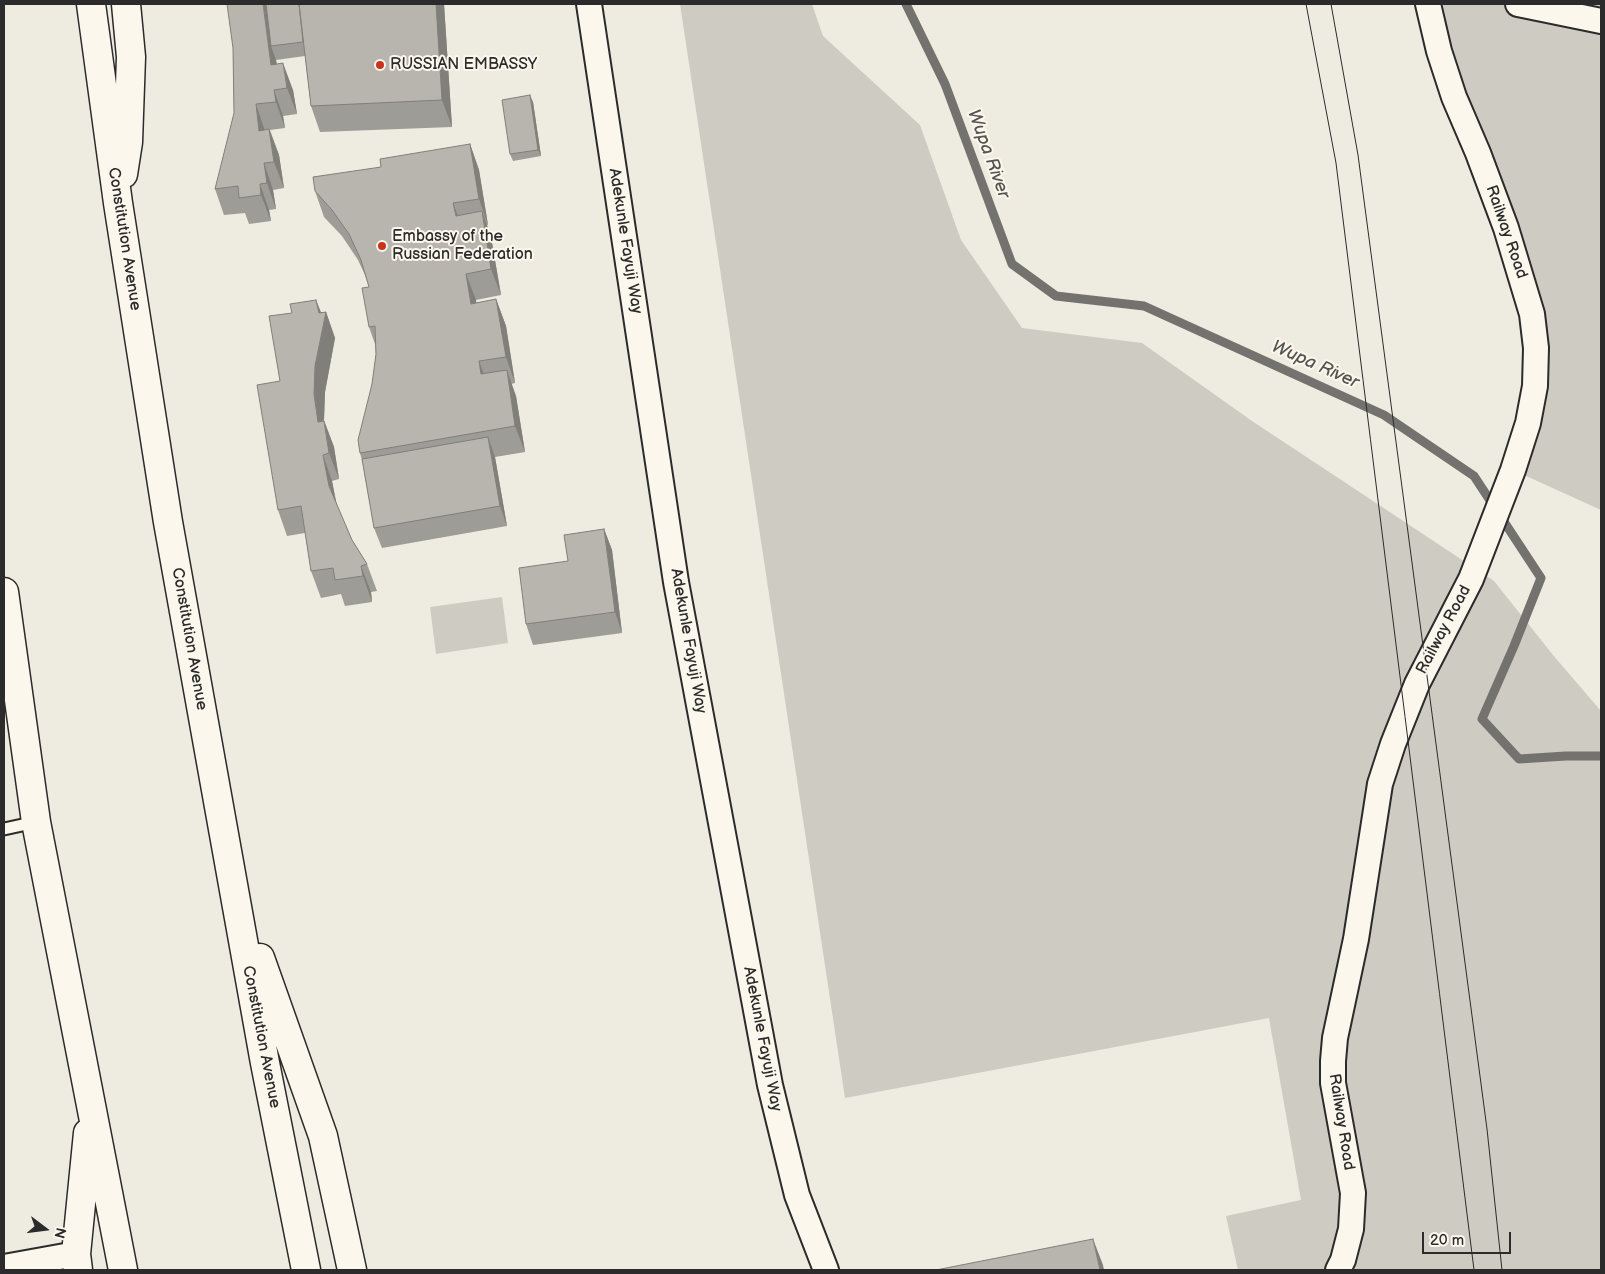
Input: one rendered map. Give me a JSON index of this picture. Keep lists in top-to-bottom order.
{
  "streets": {
    "main road": ["Constitution Avenue"],
    "street": ["Railway Road", "Adekunle Fayuji Way"]
  },
  "water": ["Wupa River"],
  "places": ["RUSSIAN EMBASSY", "Embassy of the Russian Federation"],
  "scale_bar": "20 m",
  "north": "right"
}
